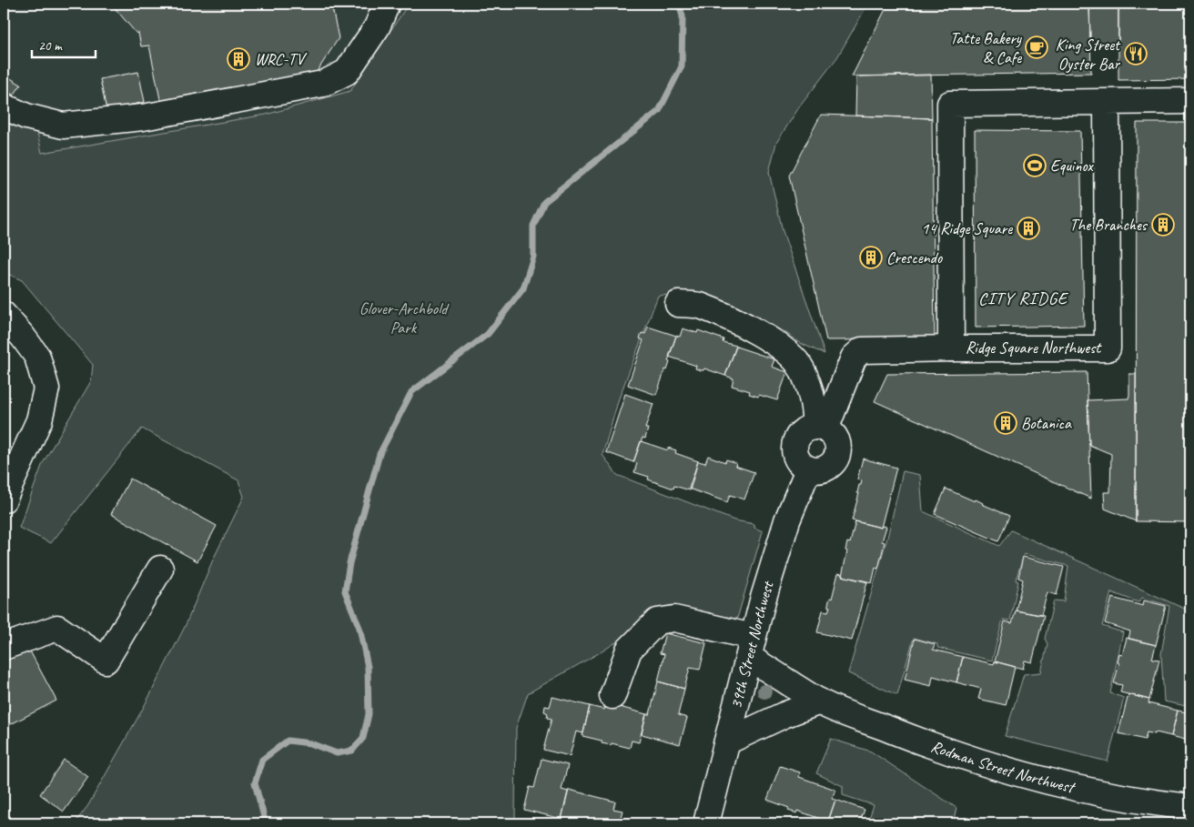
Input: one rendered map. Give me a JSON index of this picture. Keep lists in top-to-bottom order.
{
  "streets": {
    "street": ["Ridge Square Northwest", "39th Street Northwest", "Rodman Street Northwest"]
  },
  "crossings": [
    ["39th Street Northwest", "Rodman Street Northwest"]
  ],
  "districts": ["CITY RIDGE"],
  "parks": ["Glover-Archbold Park"],
  "places": {
    "cafe": ["Tatte Bakery & Cafe"],
    "restaurant": ["King Street Oyster Bar"],
    "building": [
      "WRC-TV",
      "The Branches",
      "14 Ridge Square",
      "Crescendo",
      "Botanica"
    ],
    "sports": ["Equinox"]
  },
  "scale_bar": "20 m"
}
